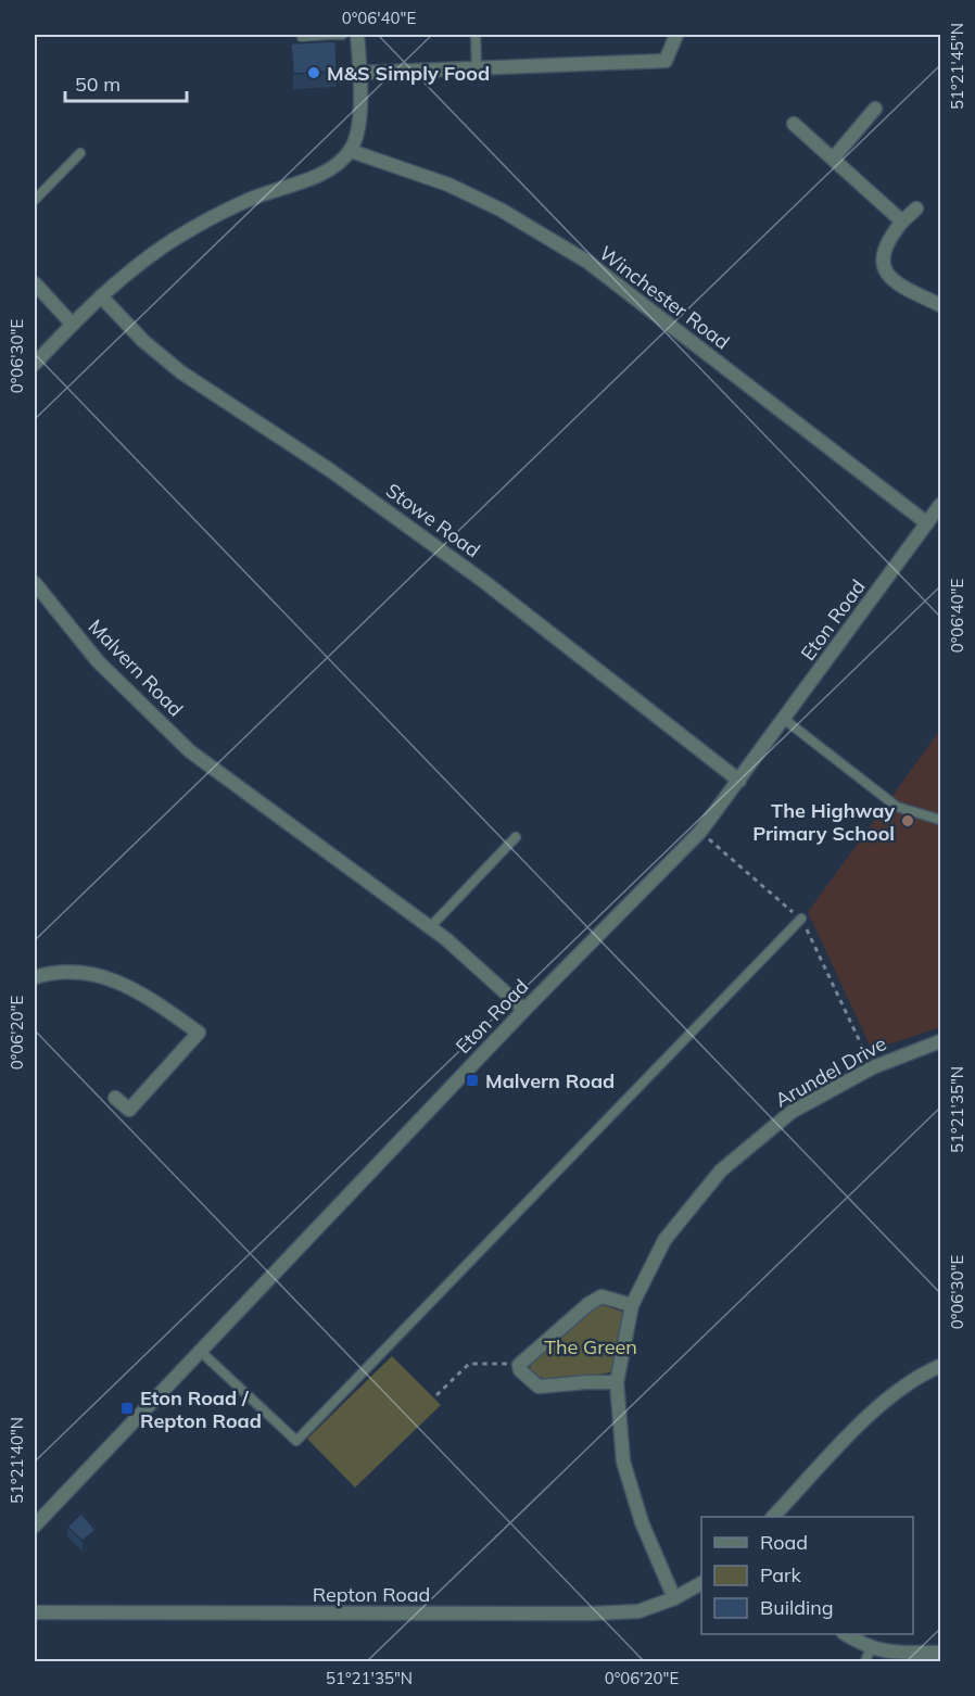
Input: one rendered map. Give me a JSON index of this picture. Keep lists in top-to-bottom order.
{
  "streets": {
    "street": [
      "Winchester Road",
      "Stowe Road",
      "Eton Road",
      "Malvern Road",
      "Arundel Drive",
      "Repton Road"
    ]
  },
  "crossings": [
    ["Winchester Road", "Eton Road"],
    ["Stowe Road", "Eton Road"],
    ["Eton Road", "Malvern Road"],
    ["Arundel Drive", "Repton Road"]
  ],
  "parks": ["The Green"],
  "places": {
    "other": ["M&S Simply Food", "The Highway Primary School"],
    "transit": ["Malvern Road", "Eton Road / Repton Road"]
  },
  "legend": ["Road", "Park", "Building"],
  "scale_bar": "50 m",
  "coordinates": [
    "0°06'40\"E",
    "51°21'45\"N",
    "0°06'30\"E",
    "0°06'20\"E",
    "51°21'35\"N",
    "51°21'40\"N"
  ]
}
